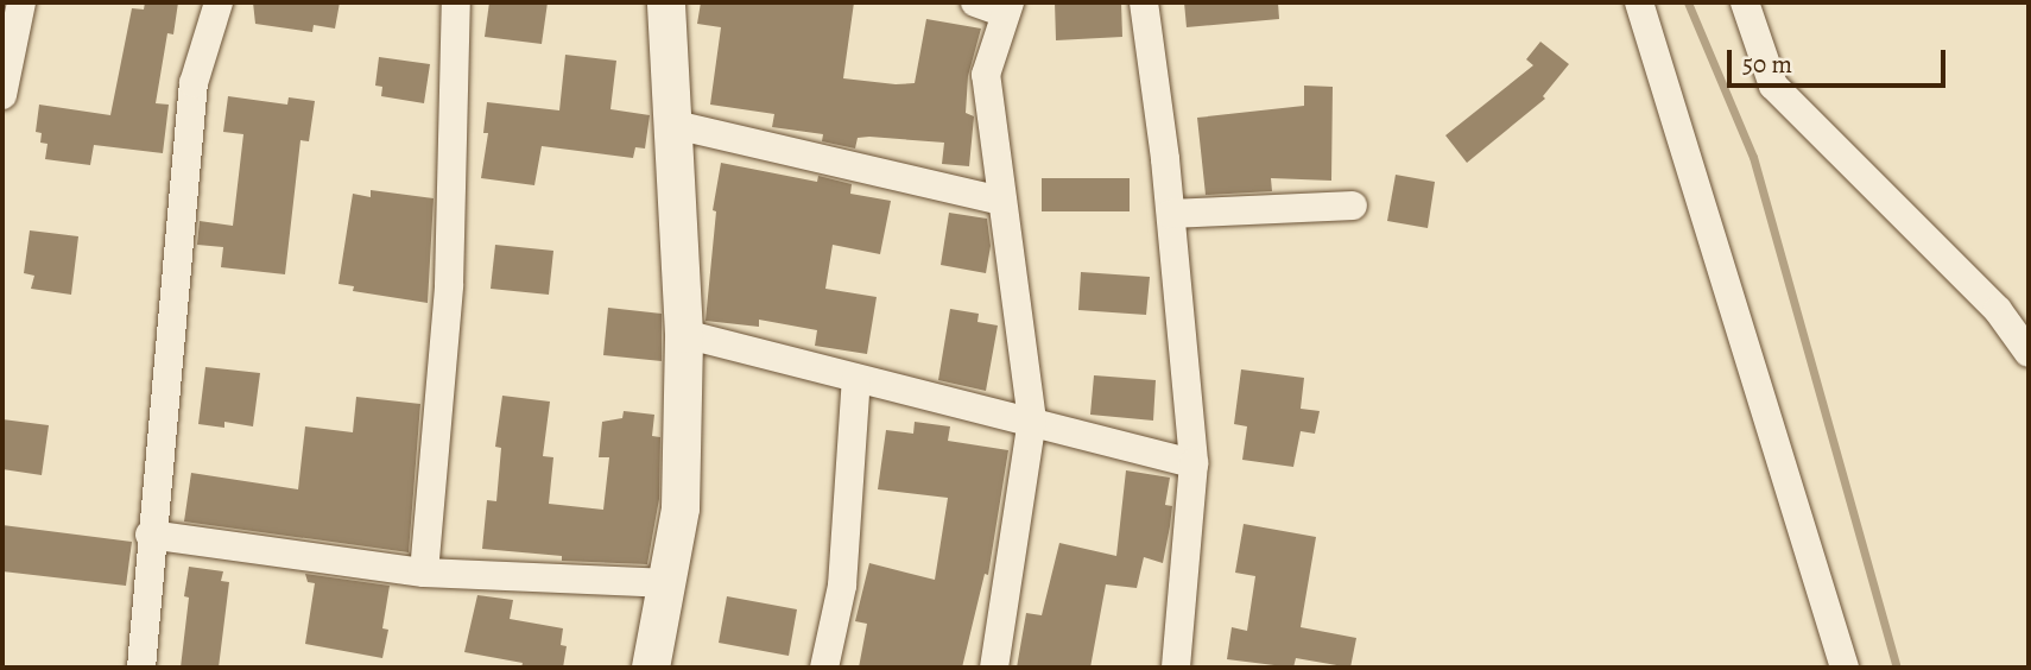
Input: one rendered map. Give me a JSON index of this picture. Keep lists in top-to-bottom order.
{
  "scale_bar": "50 m"
}
